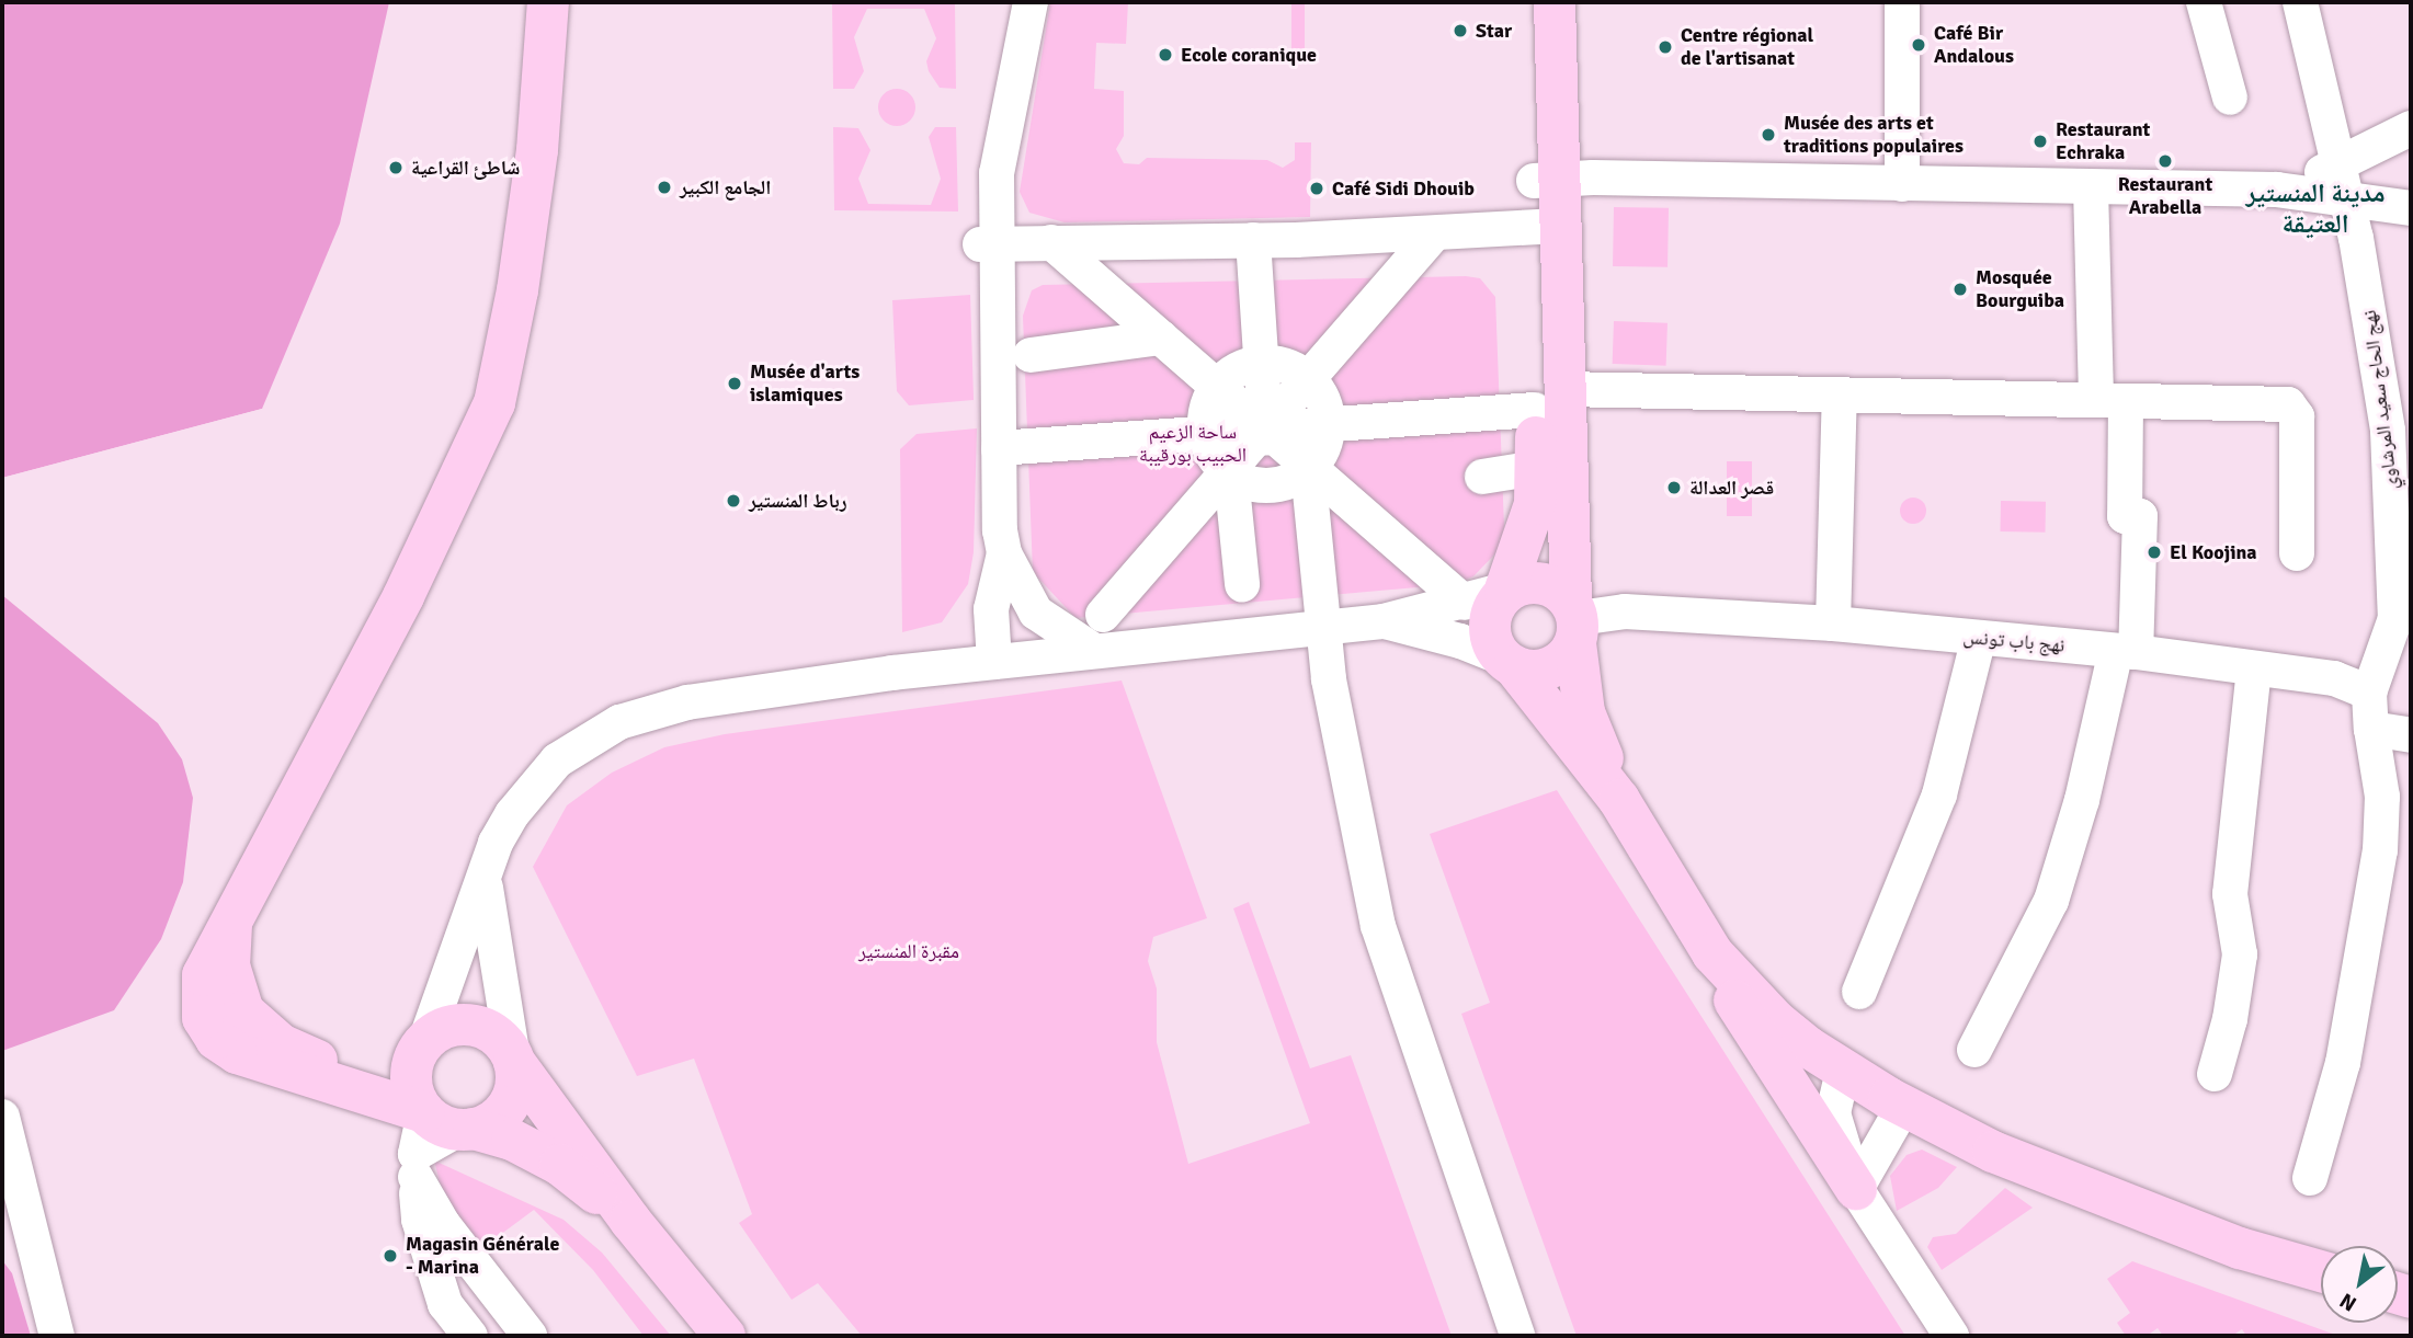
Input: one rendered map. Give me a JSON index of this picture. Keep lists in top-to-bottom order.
{
  "streets": {
    "street": ["نهج الحاج سعيد المرشاوي", "نهج باب تونس"]
  },
  "crossings": [
    ["نهج الحاج سعيد المرشاوي", "نهج باب تونس"]
  ],
  "districts": ["مدينة المنستير العتيقة"],
  "parks": ["ساحة الزعيم الحبيب بورقيبة", "مقبرة المنستير"],
  "places": [
    "Star",
    "Café Bir Andalous",
    "Centre régional de l'artisanat",
    "Ecole coranique",
    "Musée des arts et traditions populaires",
    "Restaurant Echraka",
    "Restaurant Arabella",
    "شاطئ القراعية",
    "الجامع الكبير",
    "Café Sidi Dhouib",
    "Mosquée Bourguiba",
    "Musée d'arts islamiques",
    "قصر العدالة",
    "رباط المنستير",
    "El Koojina",
    "Magasin Générale - Marina"
  ],
  "north": "bottom left"
}
